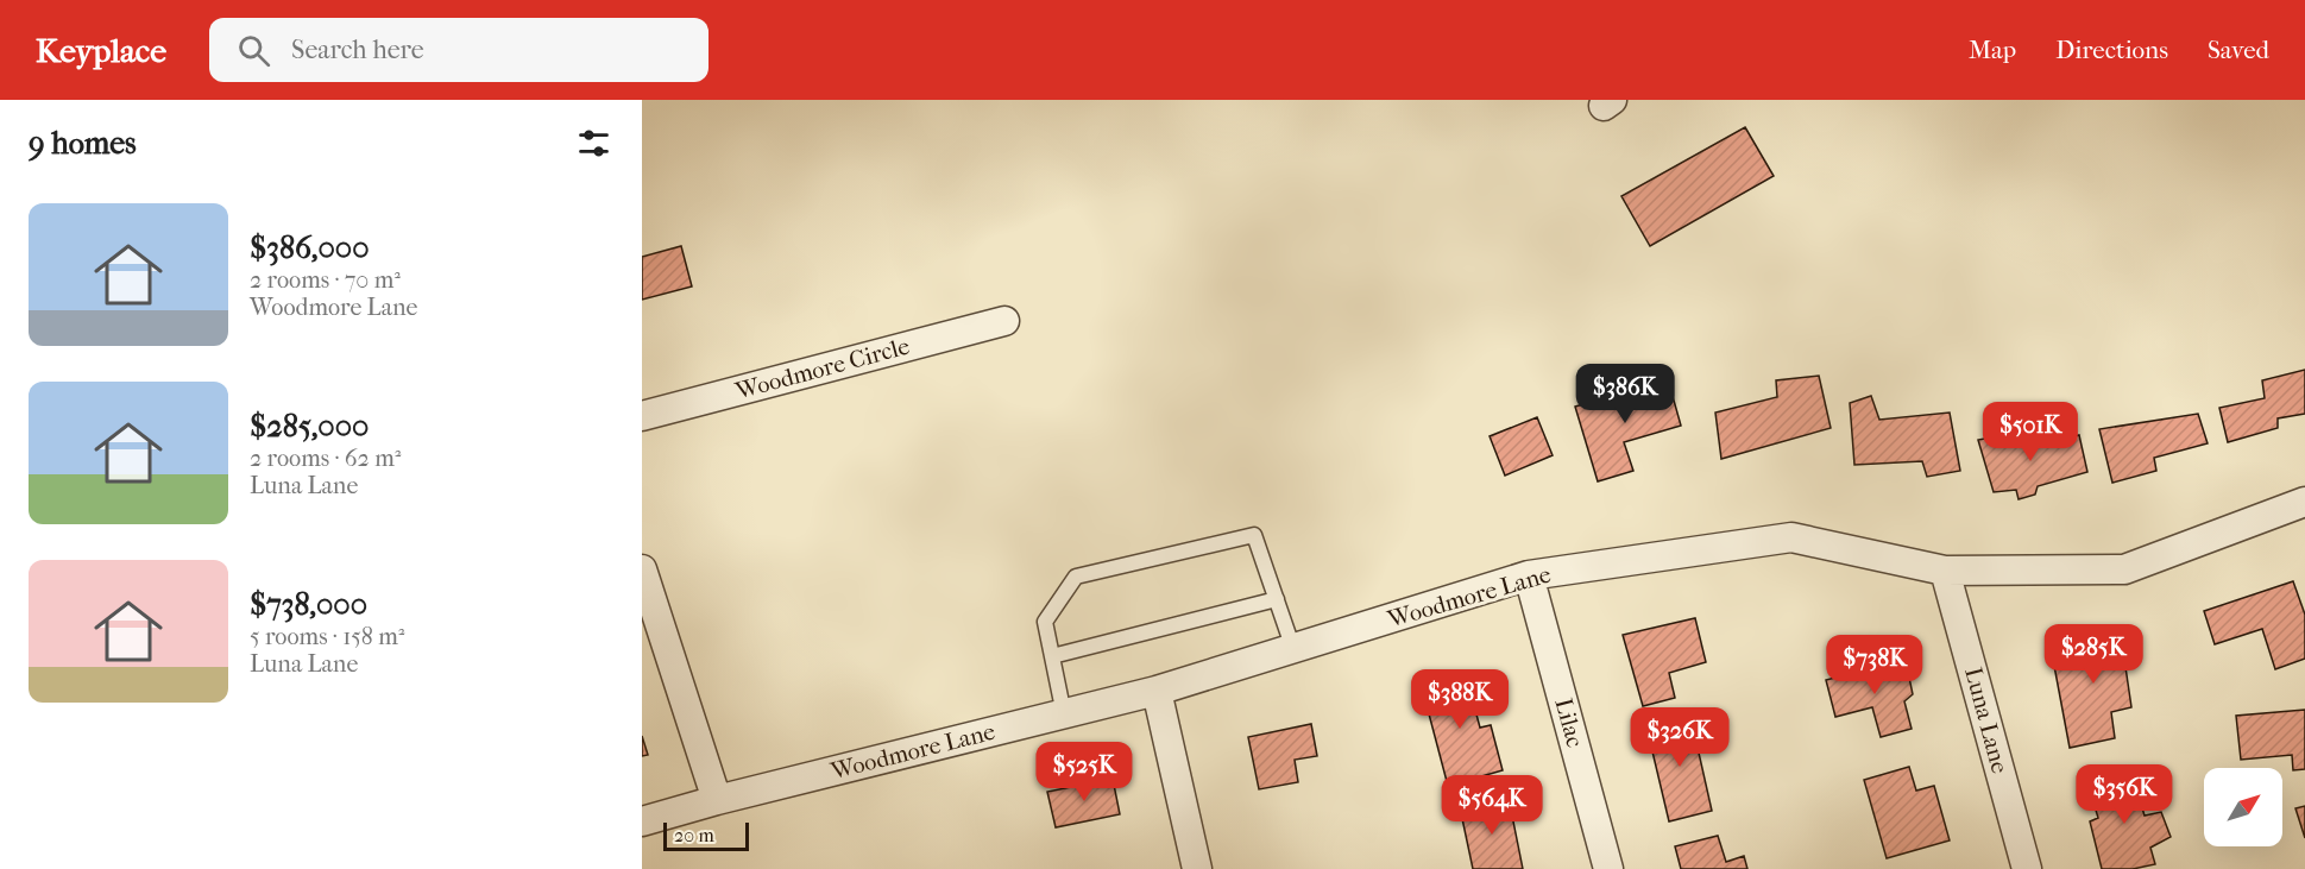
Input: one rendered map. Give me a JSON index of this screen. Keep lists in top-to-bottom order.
{
  "streets": {
    "street": [
      "Woodmore Circle",
      "Woodmore Lane",
      "Luna Lane",
      "Lilac"
    ]
  },
  "crossings": [
    ["Woodmore Lane", "Luna Lane"],
    ["Woodmore Lane", "Lilac"]
  ],
  "scale_bar": "20 m",
  "north": "top right",
  "page": {
    "header": "Keyplace",
    "search": "Search here",
    "nav": ["Map", "Directions", "Saved"],
    "heading": "9 homes",
    "list": [
      {
        "name": "$386,000",
        "note": "2 rooms · 70 m² · Woodmore Lane"
      },
      {
        "name": "$285,000",
        "note": "2 rooms · 62 m² · Luna Lane"
      },
      {
        "name": "$738,000",
        "note": "5 rooms · 158 m² · Luna Lane"
      }
    ],
    "price": [
      "$386K",
      "$501K",
      "$285K",
      "$738K",
      "$388K",
      "$326K",
      "$525K",
      "$356K",
      "$564K"
    ],
    "scale": "20 m"
  }
}
